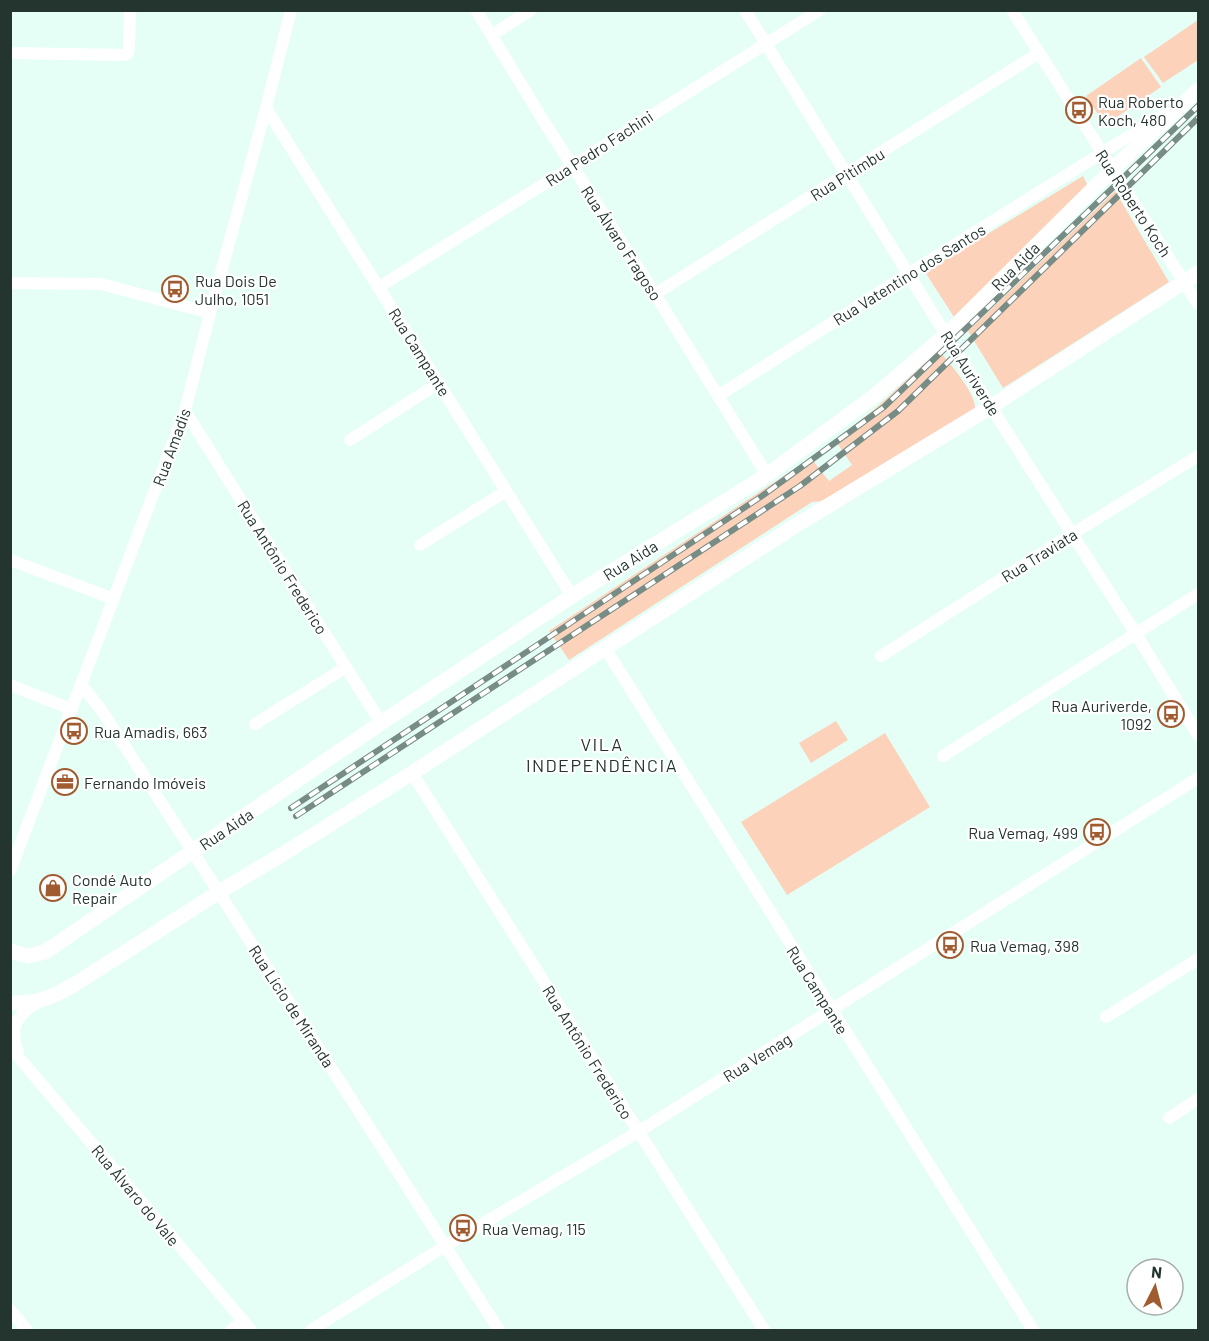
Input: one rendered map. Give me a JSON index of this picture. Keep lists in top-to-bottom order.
{
  "streets": {
    "street": [
      "Rua Pedro Fachini",
      "Rua Pitimbu",
      "Rua Roberto Koch",
      "Rua Álvaro Fragoso",
      "Rua Aida",
      "Rua Vatentino dos Santos",
      "Rua Campante",
      "Rua Auriverde",
      "Rua Amadis",
      "Rua Traviata",
      "Rua Antônio Frederico",
      "Rua Lício de Miranda",
      "Rua Vemag",
      "Rua Álvaro do Vale"
    ]
  },
  "crossings": [
    ["Rua Pedro Fachini", "Rua Álvaro Fragoso"],
    ["Rua Pedro Fachini", "Rua Campante"],
    ["Rua Pedro Fachini", "Rua Auriverde"],
    ["Rua Pitimbu", "Rua Roberto Koch"],
    ["Rua Pitimbu", "Rua Álvaro Fragoso"],
    ["Rua Pitimbu", "Rua Auriverde"],
    ["Rua Roberto Koch", "Rua Aida"],
    ["Rua Roberto Koch", "Rua Vatentino dos Santos"],
    ["Rua Álvaro Fragoso", "Rua Aida"],
    ["Rua Álvaro Fragoso", "Rua Vatentino dos Santos"],
    ["Rua Aida", "Rua Vatentino dos Santos"],
    ["Rua Aida", "Rua Campante"],
    ["Rua Aida", "Rua Auriverde"],
    ["Rua Aida", "Rua Antônio Frederico"],
    ["Rua Aida", "Rua Lício de Miranda"],
    ["Rua Vatentino dos Santos", "Rua Auriverde"],
    ["Rua Campante", "Rua Amadis"],
    ["Rua Campante", "Rua Vemag"],
    ["Rua Auriverde", "Rua Traviata"],
    ["Rua Amadis", "Rua Antônio Frederico"],
    ["Rua Amadis", "Rua Lício de Miranda"],
    ["Rua Antônio Frederico", "Rua Vemag"],
    ["Rua Lício de Miranda", "Rua Vemag"]
  ],
  "districts": ["VILA INDEPENDÊNCIA"],
  "places": {
    "bus stop": [
      "Rua Roberto Koch, 480",
      "Rua Dois De Julho, 1051",
      "Rua Auriverde, 1092",
      "Rua Amadis, 663",
      "Rua Vemag, 499",
      "Rua Vemag, 398",
      "Rua Vemag, 115"
    ],
    "office": ["Fernando Imóveis"],
    "shop": ["Condé Auto Repair"]
  },
  "north": "top"
}
